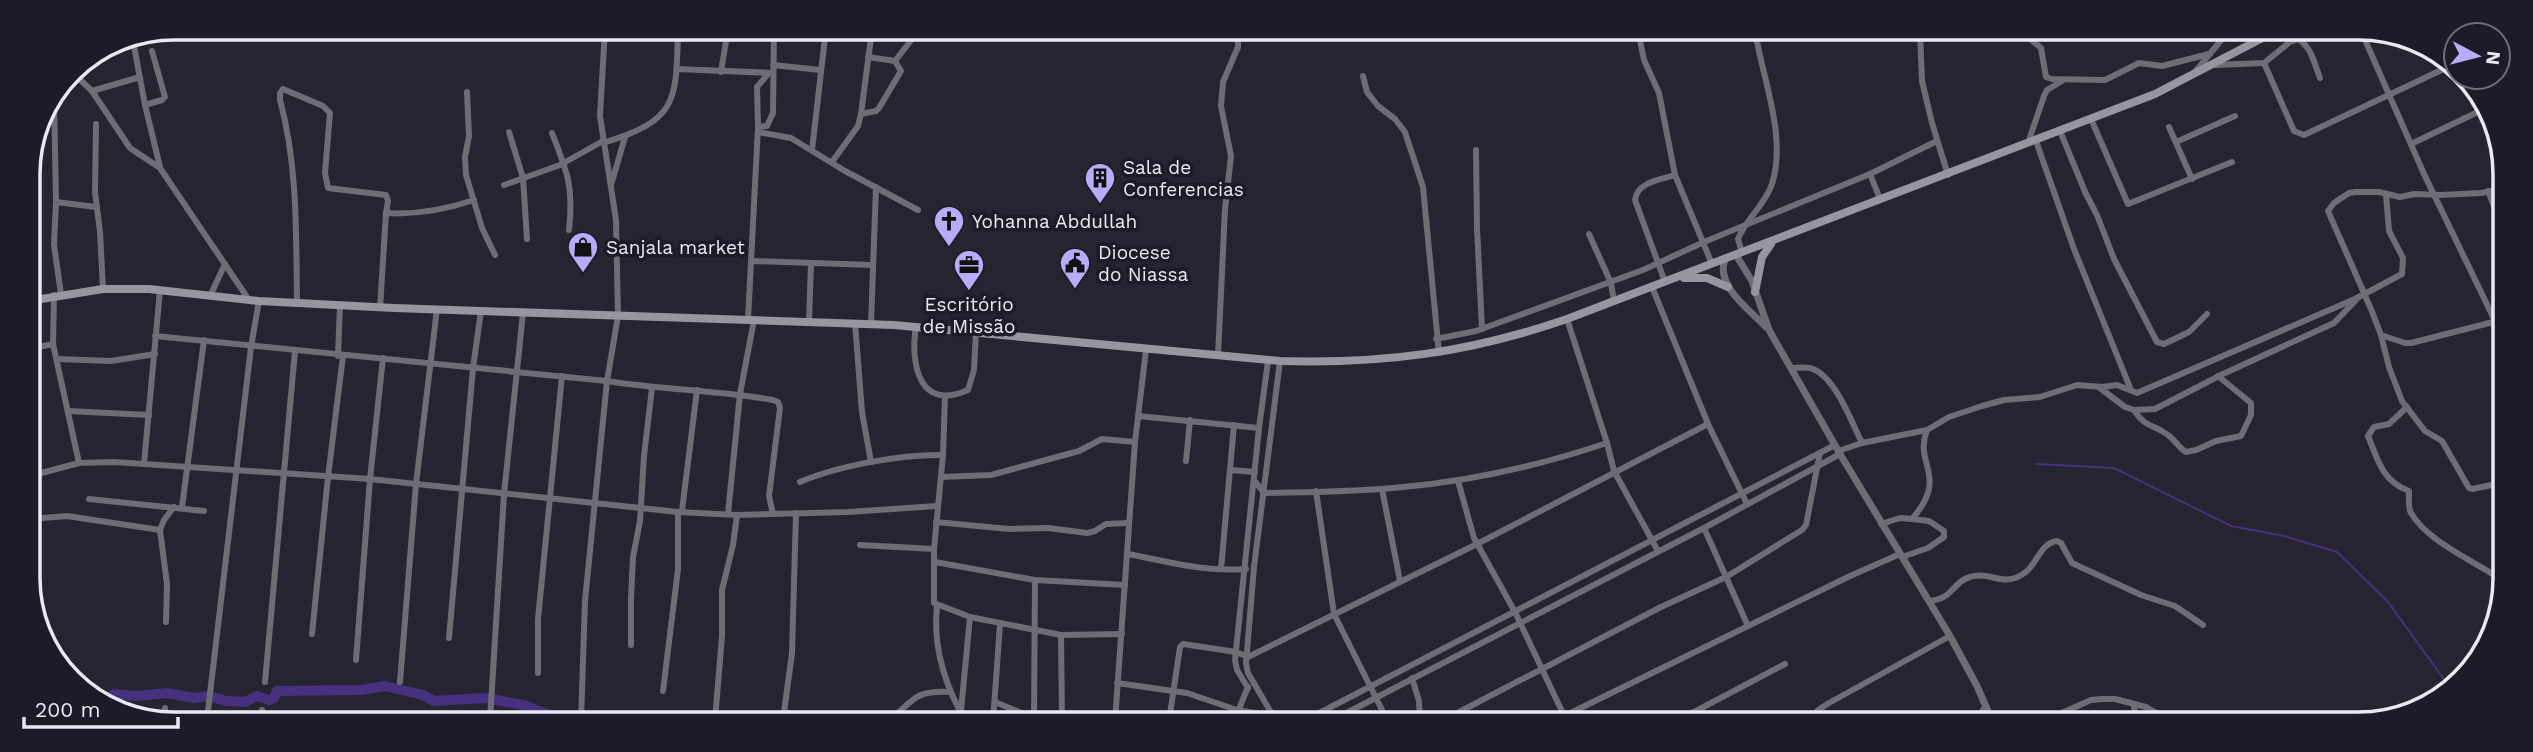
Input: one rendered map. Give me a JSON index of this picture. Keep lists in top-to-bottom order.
{
  "places": {
    "building": ["Sala de Conferencias"],
    "church": ["Yohanna Abdullah"],
    "shop": ["Sanjala market"],
    "public building": ["Diocese do Niassa"],
    "office": ["Escritório de Missão"]
  },
  "scale_bar": "200 m",
  "north": "right"
}
